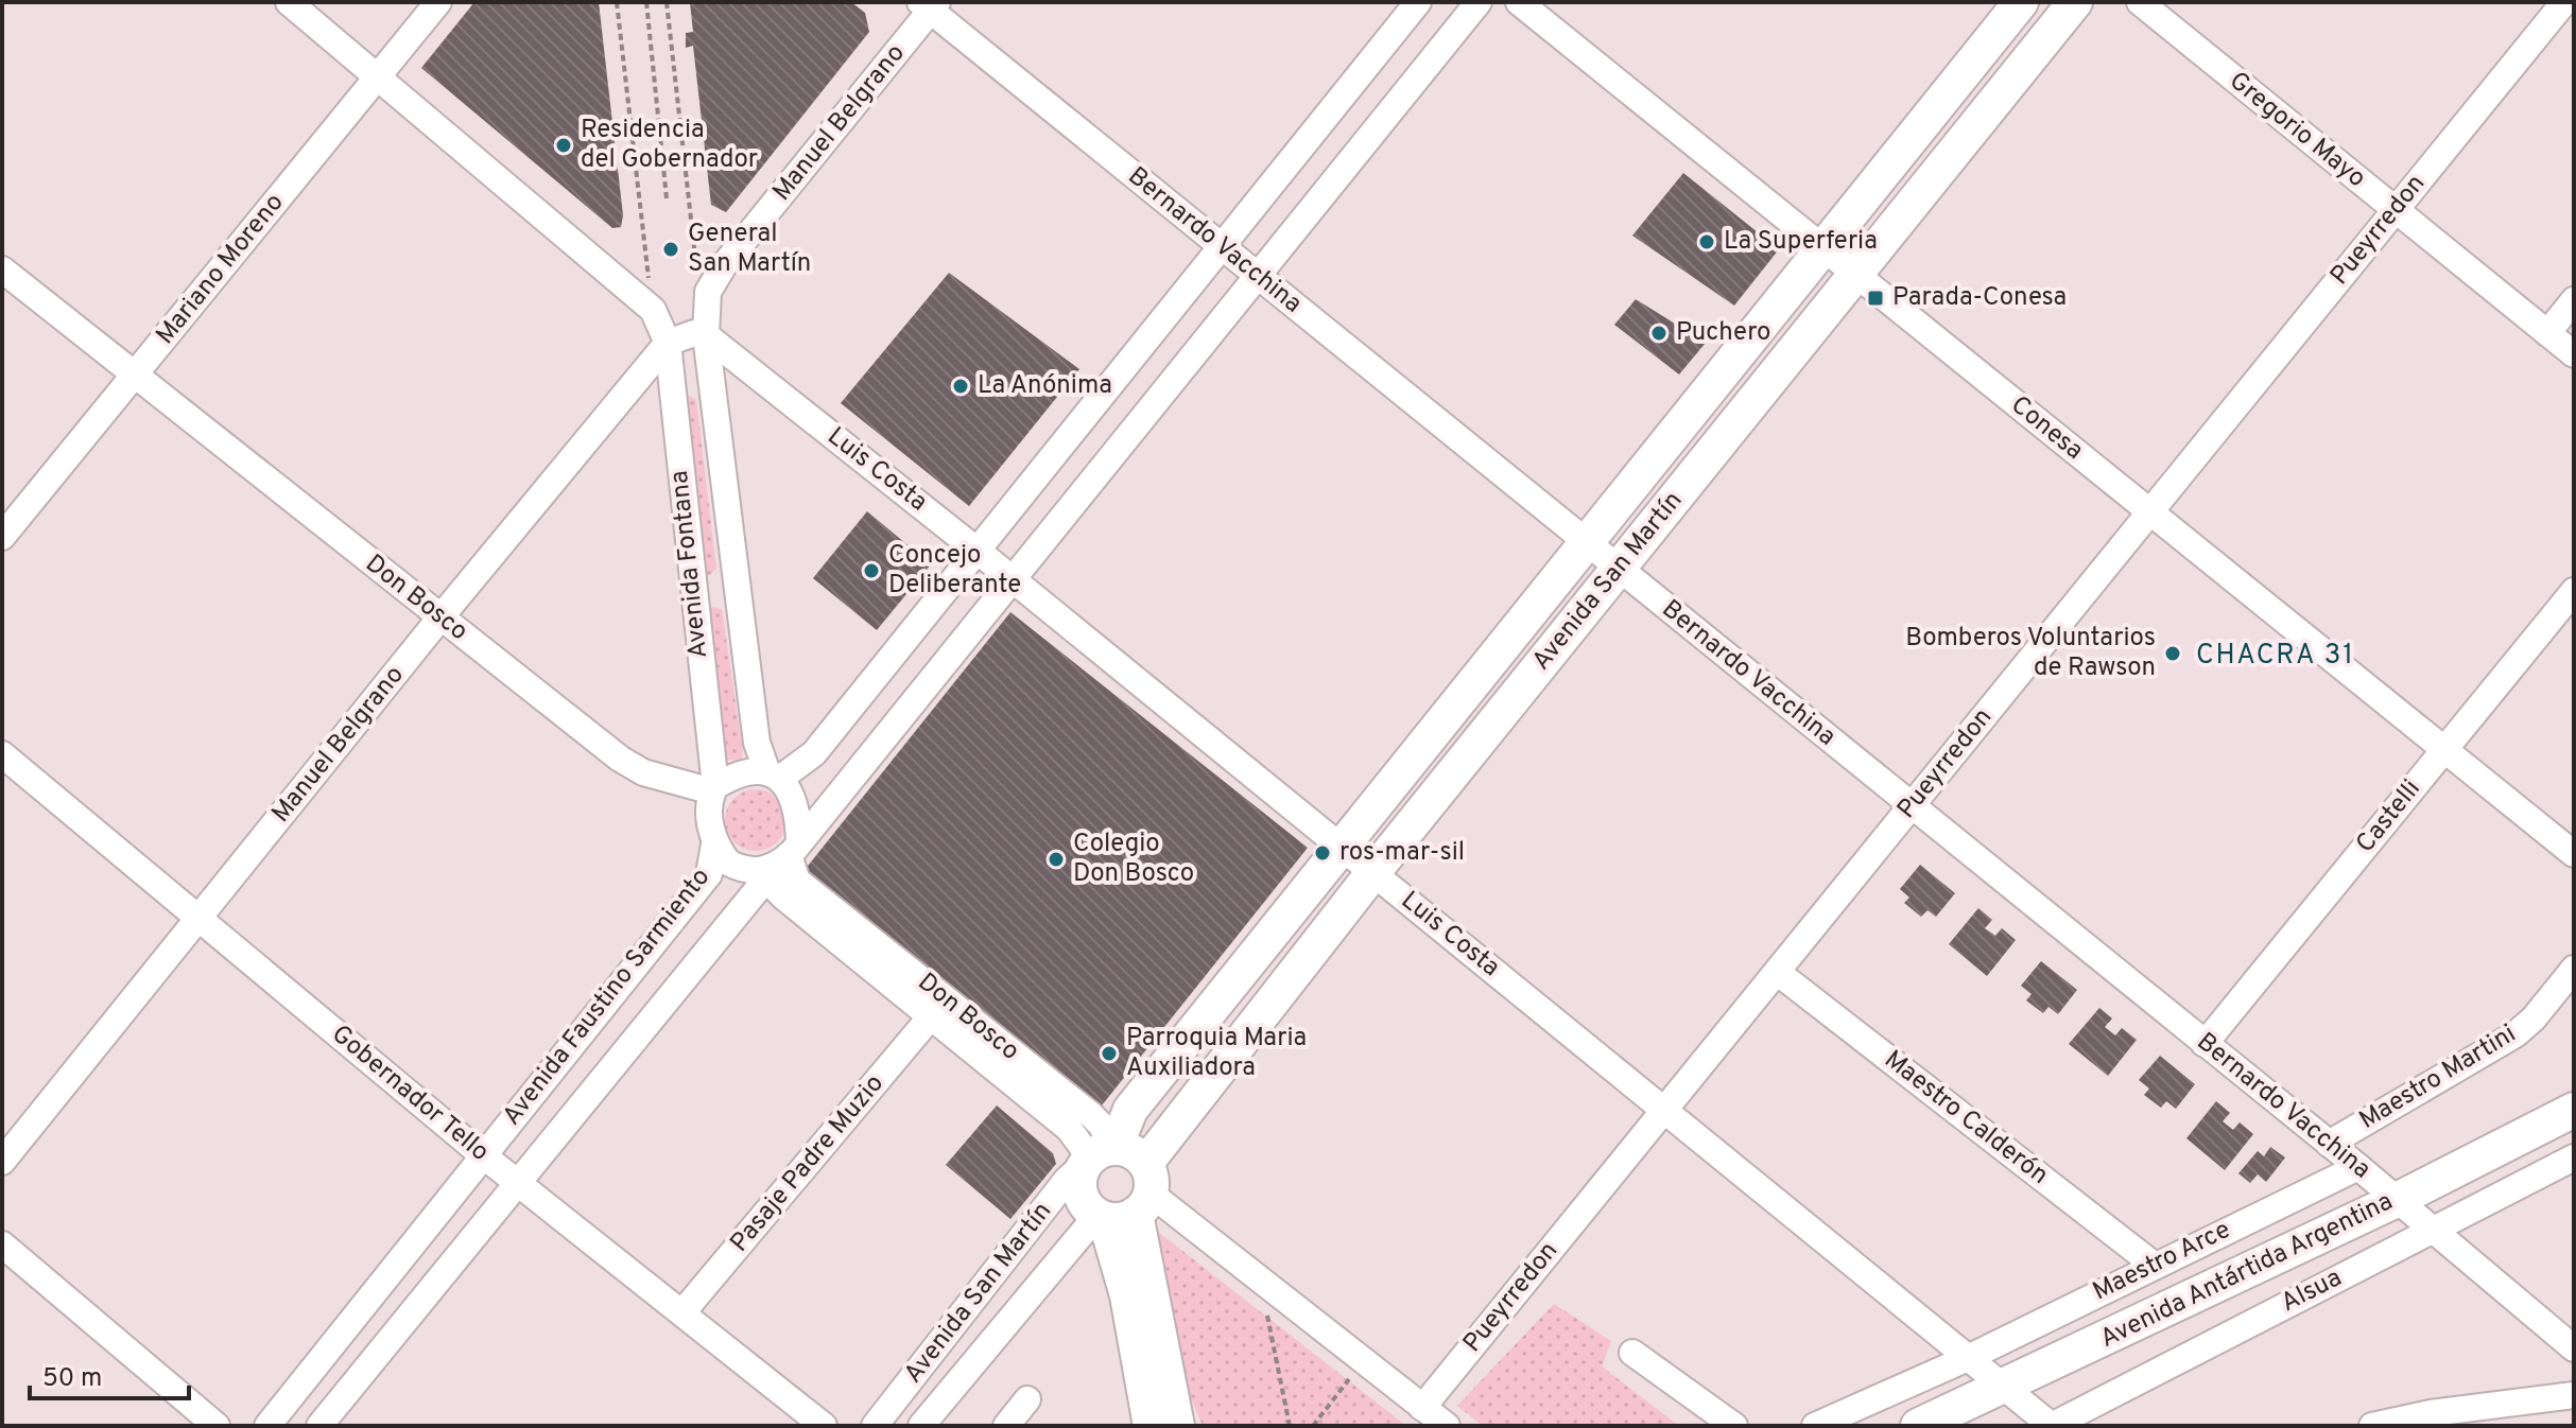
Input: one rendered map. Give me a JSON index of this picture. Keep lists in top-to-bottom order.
{
  "streets": {
    "main road": ["Avenida San Martín", "Avenida Antártida Argentina"],
    "street": [
      "Manuel Belgrano",
      "Gregorio Mayo",
      "Pueyrredon",
      "Bernardo Vacchina",
      "Mariano Moreno",
      "Conesa",
      "Luis Costa",
      "Avenida Fontana",
      "Don Bosco",
      "Castelli",
      "Avenida Faustino Sarmiento",
      "Maestro Martini",
      "Gobernador Tello",
      "Maestro Calderón",
      "Pasaje Padre Muzio",
      "Maestro Arce",
      "Alsua"
    ]
  },
  "crossings": [
    ["Manuel Belgrano", "Bernardo Vacchina"],
    ["Manuel Belgrano", "Luis Costa"],
    ["Manuel Belgrano", "Avenida Fontana"],
    ["Manuel Belgrano", "Don Bosco"],
    ["Manuel Belgrano", "Gobernador Tello"],
    ["Gregorio Mayo", "Pueyrredon"],
    ["Pueyrredon", "Bernardo Vacchina"],
    ["Pueyrredon", "Conesa"],
    ["Pueyrredon", "Luis Costa"],
    ["Pueyrredon", "Maestro Calderón"],
    ["Bernardo Vacchina", "Avenida San Martín"],
    ["Bernardo Vacchina", "Castelli"],
    ["Bernardo Vacchina", "Avenida Faustino Sarmiento"],
    ["Bernardo Vacchina", "Maestro Martini"],
    ["Bernardo Vacchina", "Maestro Arce"],
    ["Bernardo Vacchina", "Avenida Antártida Argentina"],
    ["Bernardo Vacchina", "Alsua"],
    ["Mariano Moreno", "Don Bosco"],
    ["Conesa", "Avenida San Martín"],
    ["Conesa", "Castelli"],
    ["Luis Costa", "Avenida Fontana"],
    ["Luis Costa", "Avenida San Martín"],
    ["Luis Costa", "Avenida Faustino Sarmiento"],
    ["Luis Costa", "Maestro Arce"],
    ["Luis Costa", "Avenida Antártida Argentina"],
    ["Luis Costa", "Alsua"],
    ["Avenida Fontana", "Don Bosco"],
    ["Avenida Fontana", "Avenida Faustino Sarmiento"],
    ["Avenida San Martín", "Don Bosco"],
    ["Don Bosco", "Avenida Faustino Sarmiento"],
    ["Don Bosco", "Pasaje Padre Muzio"],
    ["Avenida Faustino Sarmiento", "Gobernador Tello"],
    ["Gobernador Tello", "Pasaje Padre Muzio"],
    ["Maestro Calderón", "Maestro Arce"]
  ],
  "districts": ["CHACRA 31"],
  "places": {
    "other": [
      "Residencia del Gobernador",
      "La Superferia",
      "General San Martín",
      "Puchero",
      "La Anónima",
      "Concejo Deliberante",
      "Bomberos Voluntarios de Rawson",
      "ros-mar-sil",
      "Colegio Don Bosco",
      "Parroquia Maria Auxiliadora"
    ],
    "transit": ["Parada-Conesa"]
  },
  "scale_bar": "50 m"
}
